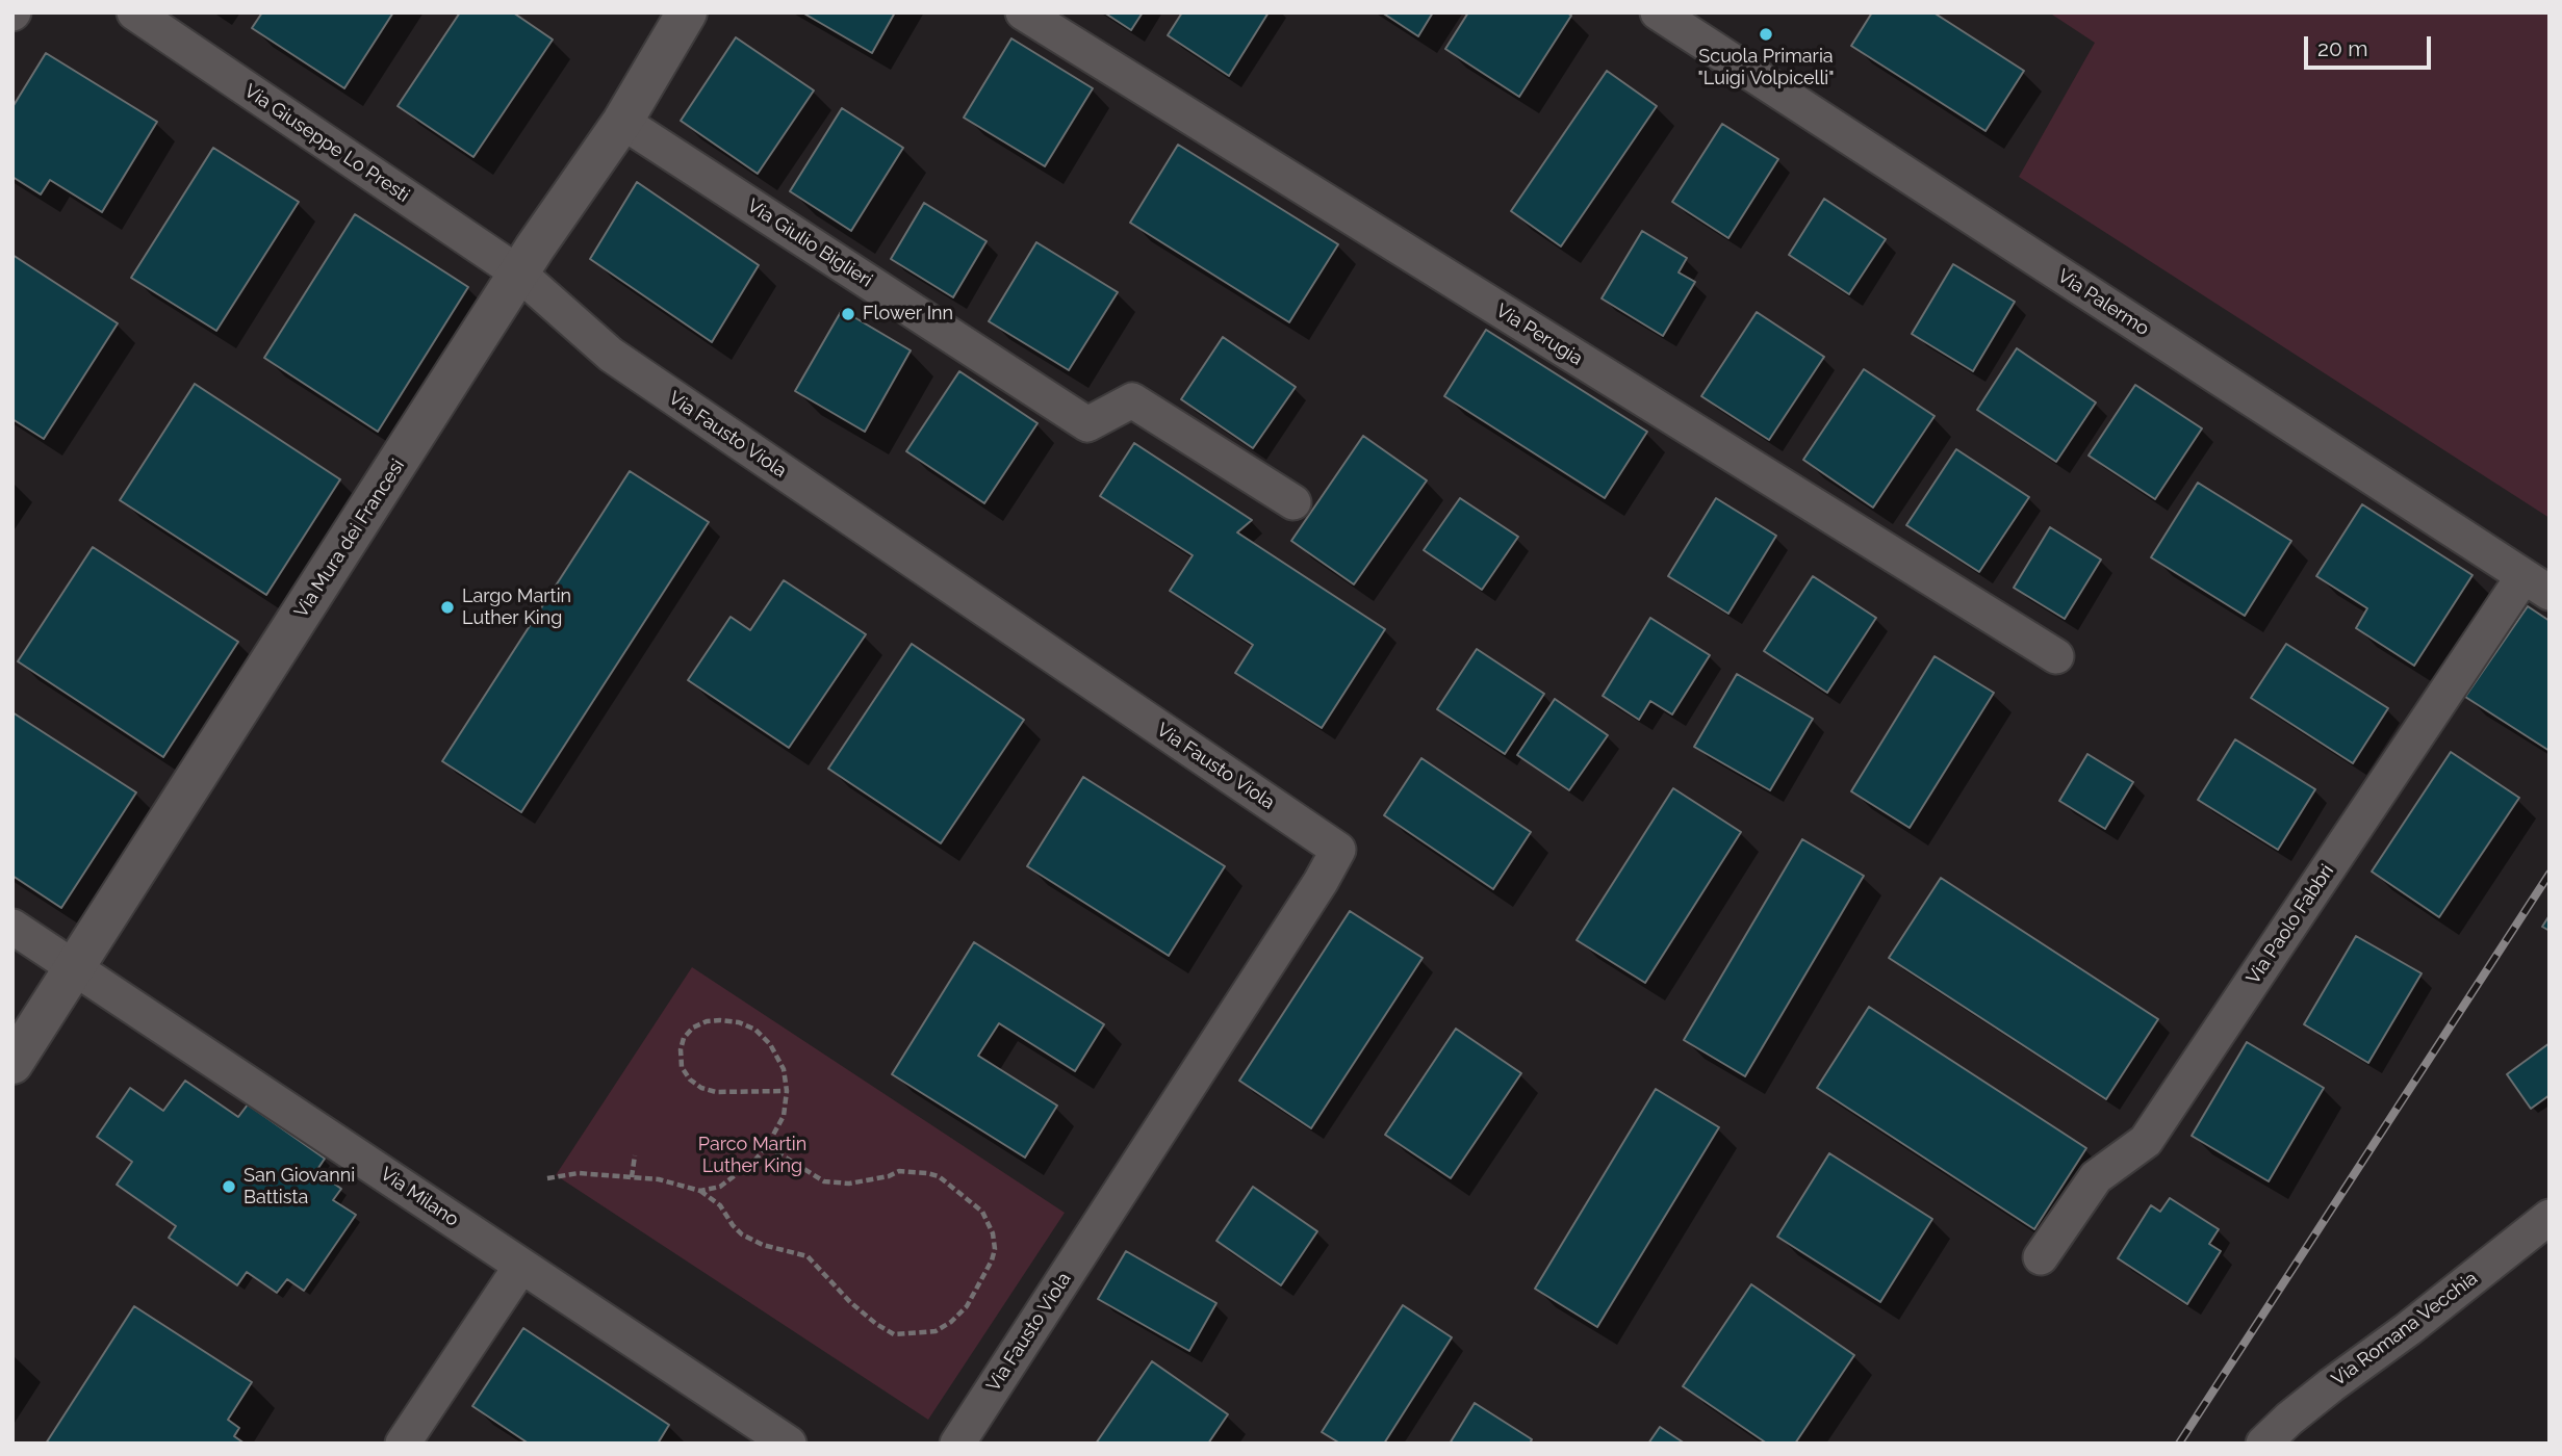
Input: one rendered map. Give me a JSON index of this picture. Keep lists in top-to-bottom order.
{
  "streets": {
    "street": [
      "Via Giuseppe Lo Presti",
      "Via Giulio Biglieri",
      "Via Palermo",
      "Via Perugia",
      "Via Fausto Viola",
      "Via Mura dei Francesi",
      "Via Paolo Fabbri",
      "Via Milano",
      "Via Romana Vecchia"
    ]
  },
  "crossings": [
    ["Via Giuseppe Lo Presti", "Via Fausto Viola"],
    ["Via Giuseppe Lo Presti", "Via Mura dei Francesi"],
    ["Via Giulio Biglieri", "Via Mura dei Francesi"],
    ["Via Palermo", "Via Paolo Fabbri"],
    ["Via Fausto Viola", "Via Mura dei Francesi"],
    ["Via Mura dei Francesi", "Via Milano"]
  ],
  "parks": ["Parco Martin Luther King"],
  "places": [
    "Scuola Primaria \"Luigi Volpicelli\"",
    "Flower Inn",
    "Largo Martin Luther King",
    "San Giovanni Battista"
  ],
  "scale_bar": "20 m"
}
